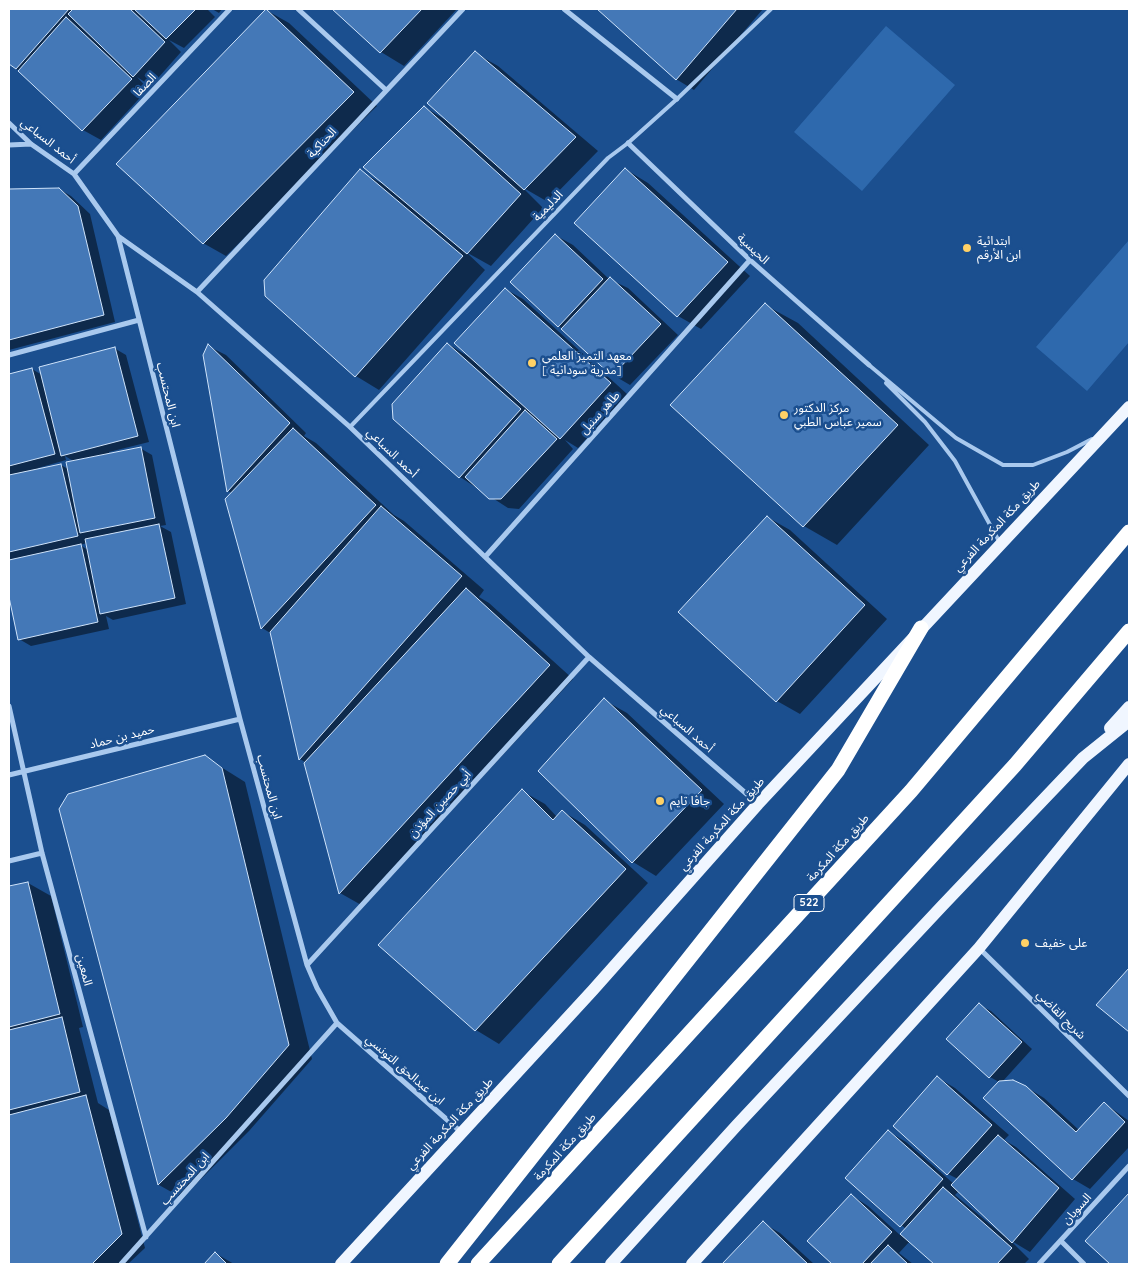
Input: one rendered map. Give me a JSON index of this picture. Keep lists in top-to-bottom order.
{
  "streets": {
    "highway": ["طريق مكة المكرمة", "522"],
    "main road": ["طريق مكة المكرمة الفرعي"],
    "street": [
      "الصفا",
      "أحمد السباعي",
      "الحناكية",
      "الحيسية",
      "ابن المحتسب",
      "طاهر سنبل",
      "حميد بن حماد",
      "أبي حصين المؤذن",
      "المعين",
      "شريح القاضي",
      "ابن عبدالحق التونسي",
      "السوبان"
    ],
    "lane": ["الدليمية"]
  },
  "crossings": [
    ["الصفا", "أحمد السباعي"],
    ["أحمد السباعي", "الحناكية"],
    ["أحمد السباعي", "الدليمية"],
    ["أحمد السباعي", "ابن المحتسب"],
    ["أحمد السباعي", "طاهر سنبل"],
    ["أحمد السباعي", "طريق مكة المكرمة الفرعي"],
    ["أحمد السباعي", "أبي حصين المؤذن"],
    ["الدليمية", "الحيسية"],
    ["الحيسية", "طاهر سنبل"],
    ["ابن المحتسب", "حميد بن حماد"],
    ["ابن المحتسب", "أبي حصين المؤذن"],
    ["ابن المحتسب", "المعين"],
    ["ابن المحتسب", "ابن عبدالحق التونسي"],
    ["طريق مكة المكرمة الفرعي", "ابن عبدالحق التونسي"],
    ["حميد بن حماد", "المعين"]
  ],
  "places": [
    "ابتدائية ابن الأرقم",
    "معهد التميز العلمي [ مدرية سودانية]",
    "مركز الدكتور سمير عباس الطبي",
    "جافا تايم",
    "على خفيف"
  ]
}
